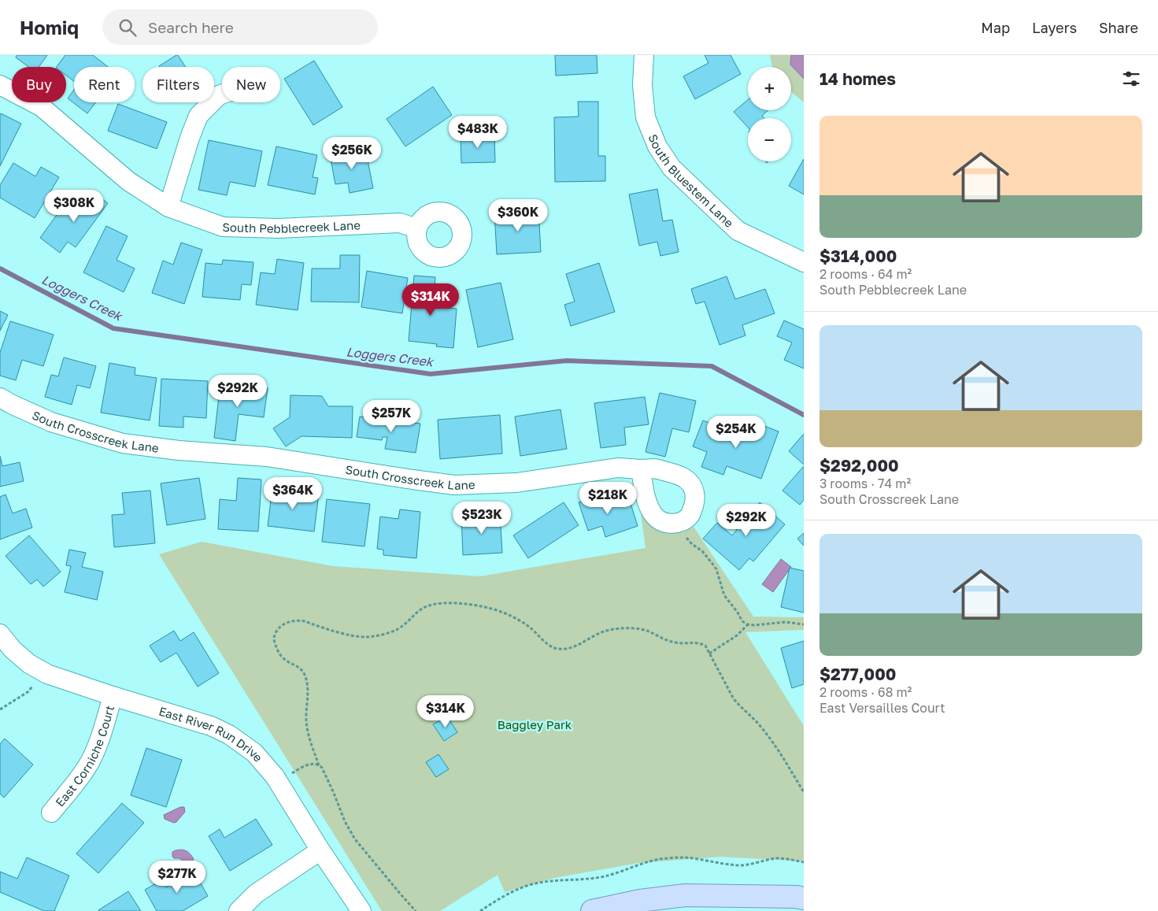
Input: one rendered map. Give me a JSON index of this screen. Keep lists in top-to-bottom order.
{
  "streets": {
    "street": [
      "South Bluestem Lane",
      "South Pebblecreek Lane",
      "South Crosscreek Lane",
      "East River Run Drive",
      "East Corniche Court"
    ]
  },
  "crossings": [
    ["East River Run Drive", "East Corniche Court"]
  ],
  "water": ["Loggers Creek"],
  "parks": ["Baggley Park"],
  "page": {
    "header": "Homiq",
    "search": "Search here",
    "nav": ["Map", "Layers", "Share"],
    "heading": "14 homes",
    "map_buttons": ["+", "−"],
    "chip": [
      "Buy",
      "Rent",
      "Filters",
      "New"
    ],
    "list": [
      {
        "name": "$314,000",
        "note": "2 rooms · 64 m² · South Pebblecreek Lane"
      },
      {
        "name": "$292,000",
        "note": "3 rooms · 74 m² · South Crosscreek Lane"
      },
      {
        "name": "$277,000",
        "note": "2 rooms · 68 m² · East Versailles Court"
      }
    ],
    "price": [
      "$483K",
      "$256K",
      "$308K",
      "$360K",
      "$314K",
      "$292K",
      "$257K",
      "$254K",
      "$364K",
      "$218K",
      "$523K",
      "$292K",
      "$314K",
      "$277K"
    ]
  }
}
